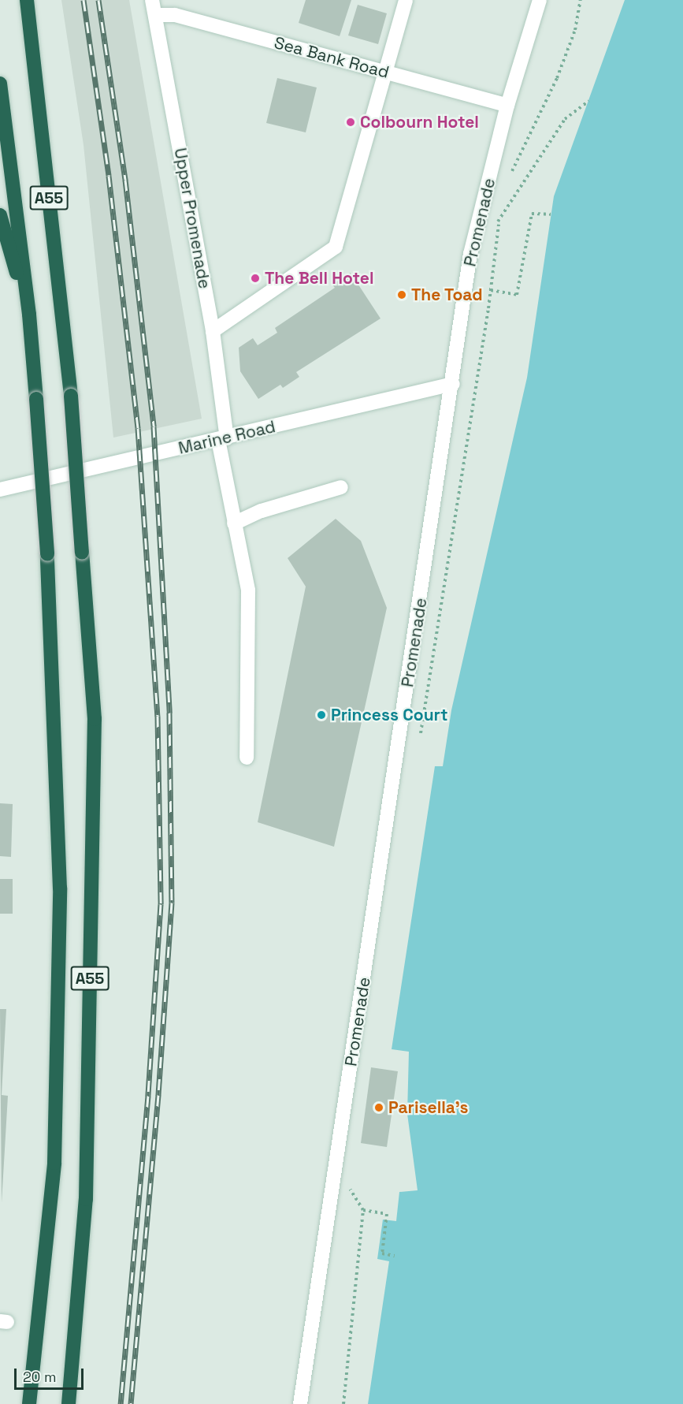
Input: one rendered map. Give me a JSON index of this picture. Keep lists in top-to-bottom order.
{
  "streets": {
    "highway": ["A55"],
    "street": [
      "Sea Bank Road",
      "Upper Promenade",
      "Promenade",
      "Marine Road"
    ]
  },
  "crossings": [
    ["Sea Bank Road", "Upper Promenade"],
    ["Sea Bank Road", "Promenade"],
    ["Upper Promenade", "Marine Road"],
    ["Promenade", "Marine Road"]
  ],
  "places": [
    "Colbourn Hotel",
    "The Bell Hotel",
    "The Toad",
    "Princess Court",
    "Parisella's"
  ],
  "scale_bar": "20 m"
}
